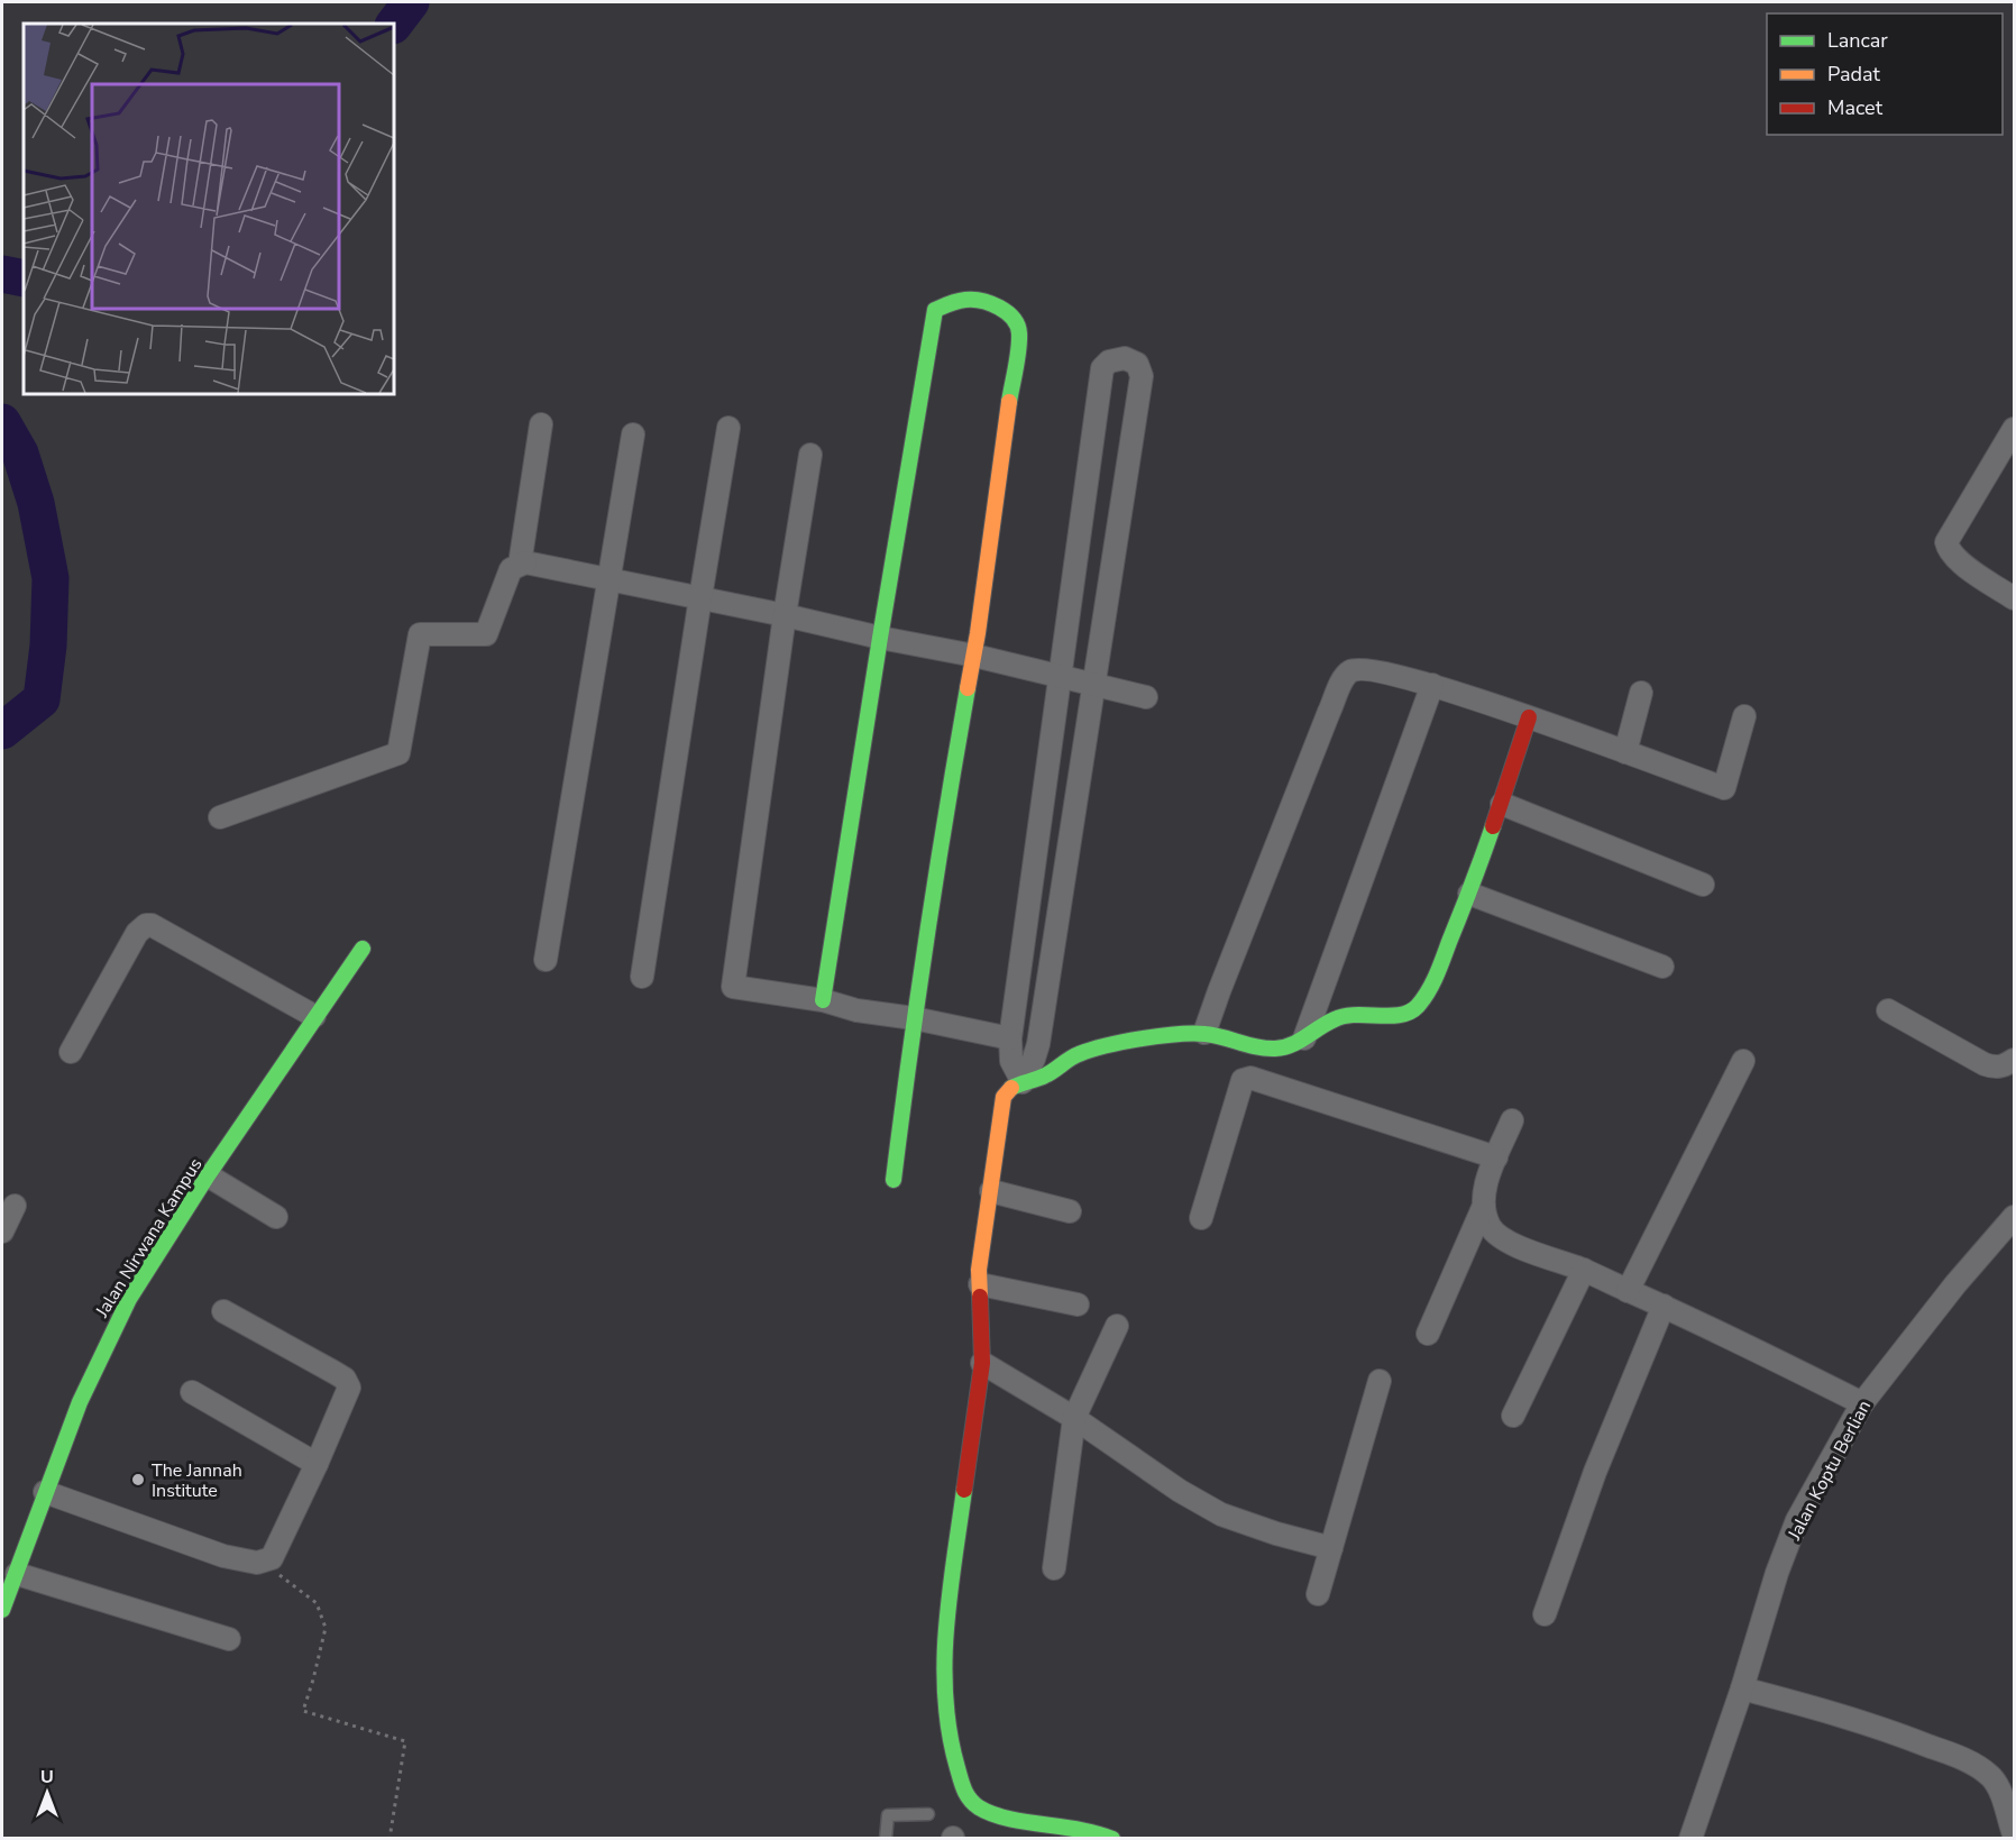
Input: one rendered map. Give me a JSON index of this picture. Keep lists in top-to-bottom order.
{
  "streets": {
    "street": ["Jalan Nirwana Kampus", "Jalan Koptu Berlian"]
  },
  "places": ["The Jannah Institute"],
  "legend": ["Lancar", "Padat", "Macet"],
  "north": "top"
}
